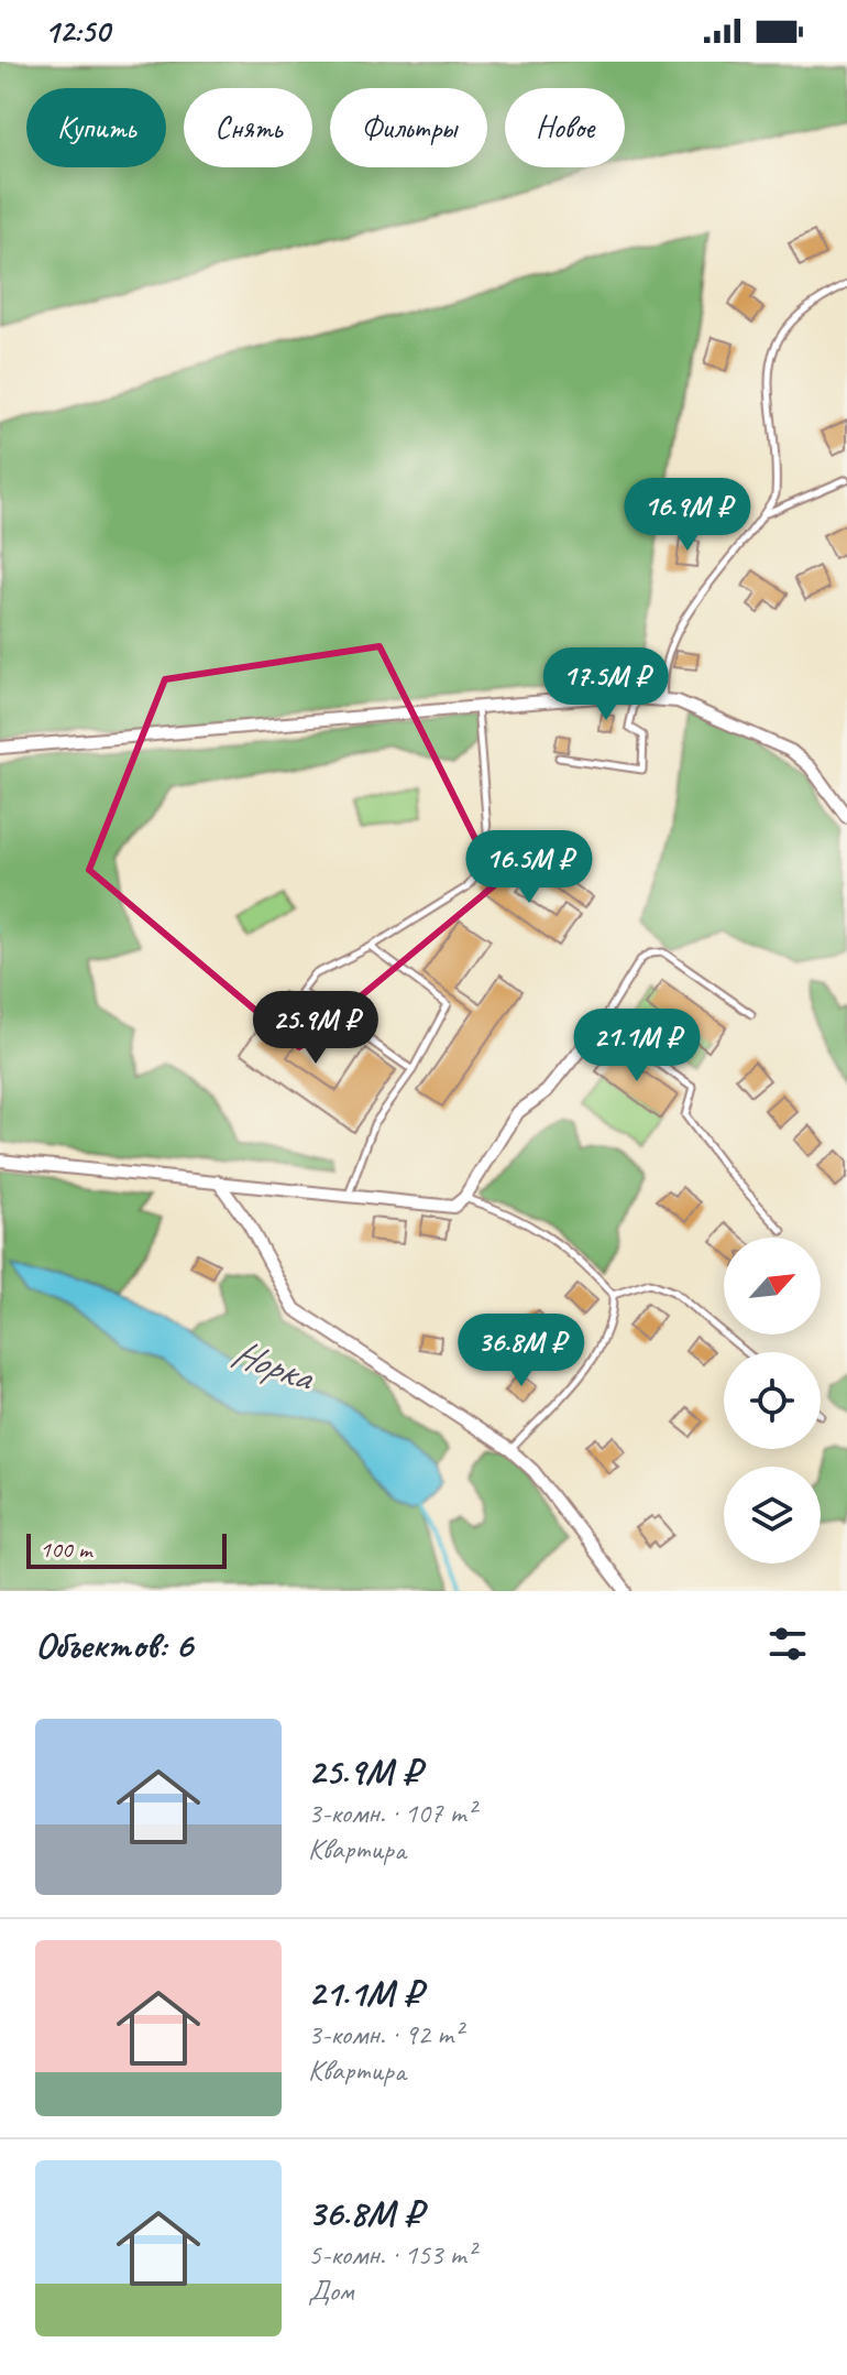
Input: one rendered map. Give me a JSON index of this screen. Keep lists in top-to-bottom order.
{
  "water": ["Норка"],
  "scale_bar": "100 m",
  "north": "top right",
  "page": {
    "status": "12:50",
    "chip": [
      "Купить",
      "Снять",
      "Фильтры",
      "Новое"
    ],
    "price": [
      "16.9M ₽",
      "17.5M ₽",
      "16.5M ₽",
      "25.9M ₽",
      "21.1M ₽",
      "36.8M ₽"
    ],
    "scale": "100 m",
    "heading": "Объектов: 6",
    "list": [
      {
        "name": "25.9M ₽",
        "note": "3-комн. · 107 m² · Квартира"
      },
      {
        "name": "21.1M ₽",
        "note": "3-комн. · 92 m² · Квартира"
      },
      {
        "name": "36.8M ₽",
        "note": "5-комн. · 153 m² · Дом"
      }
    ]
  }
}
